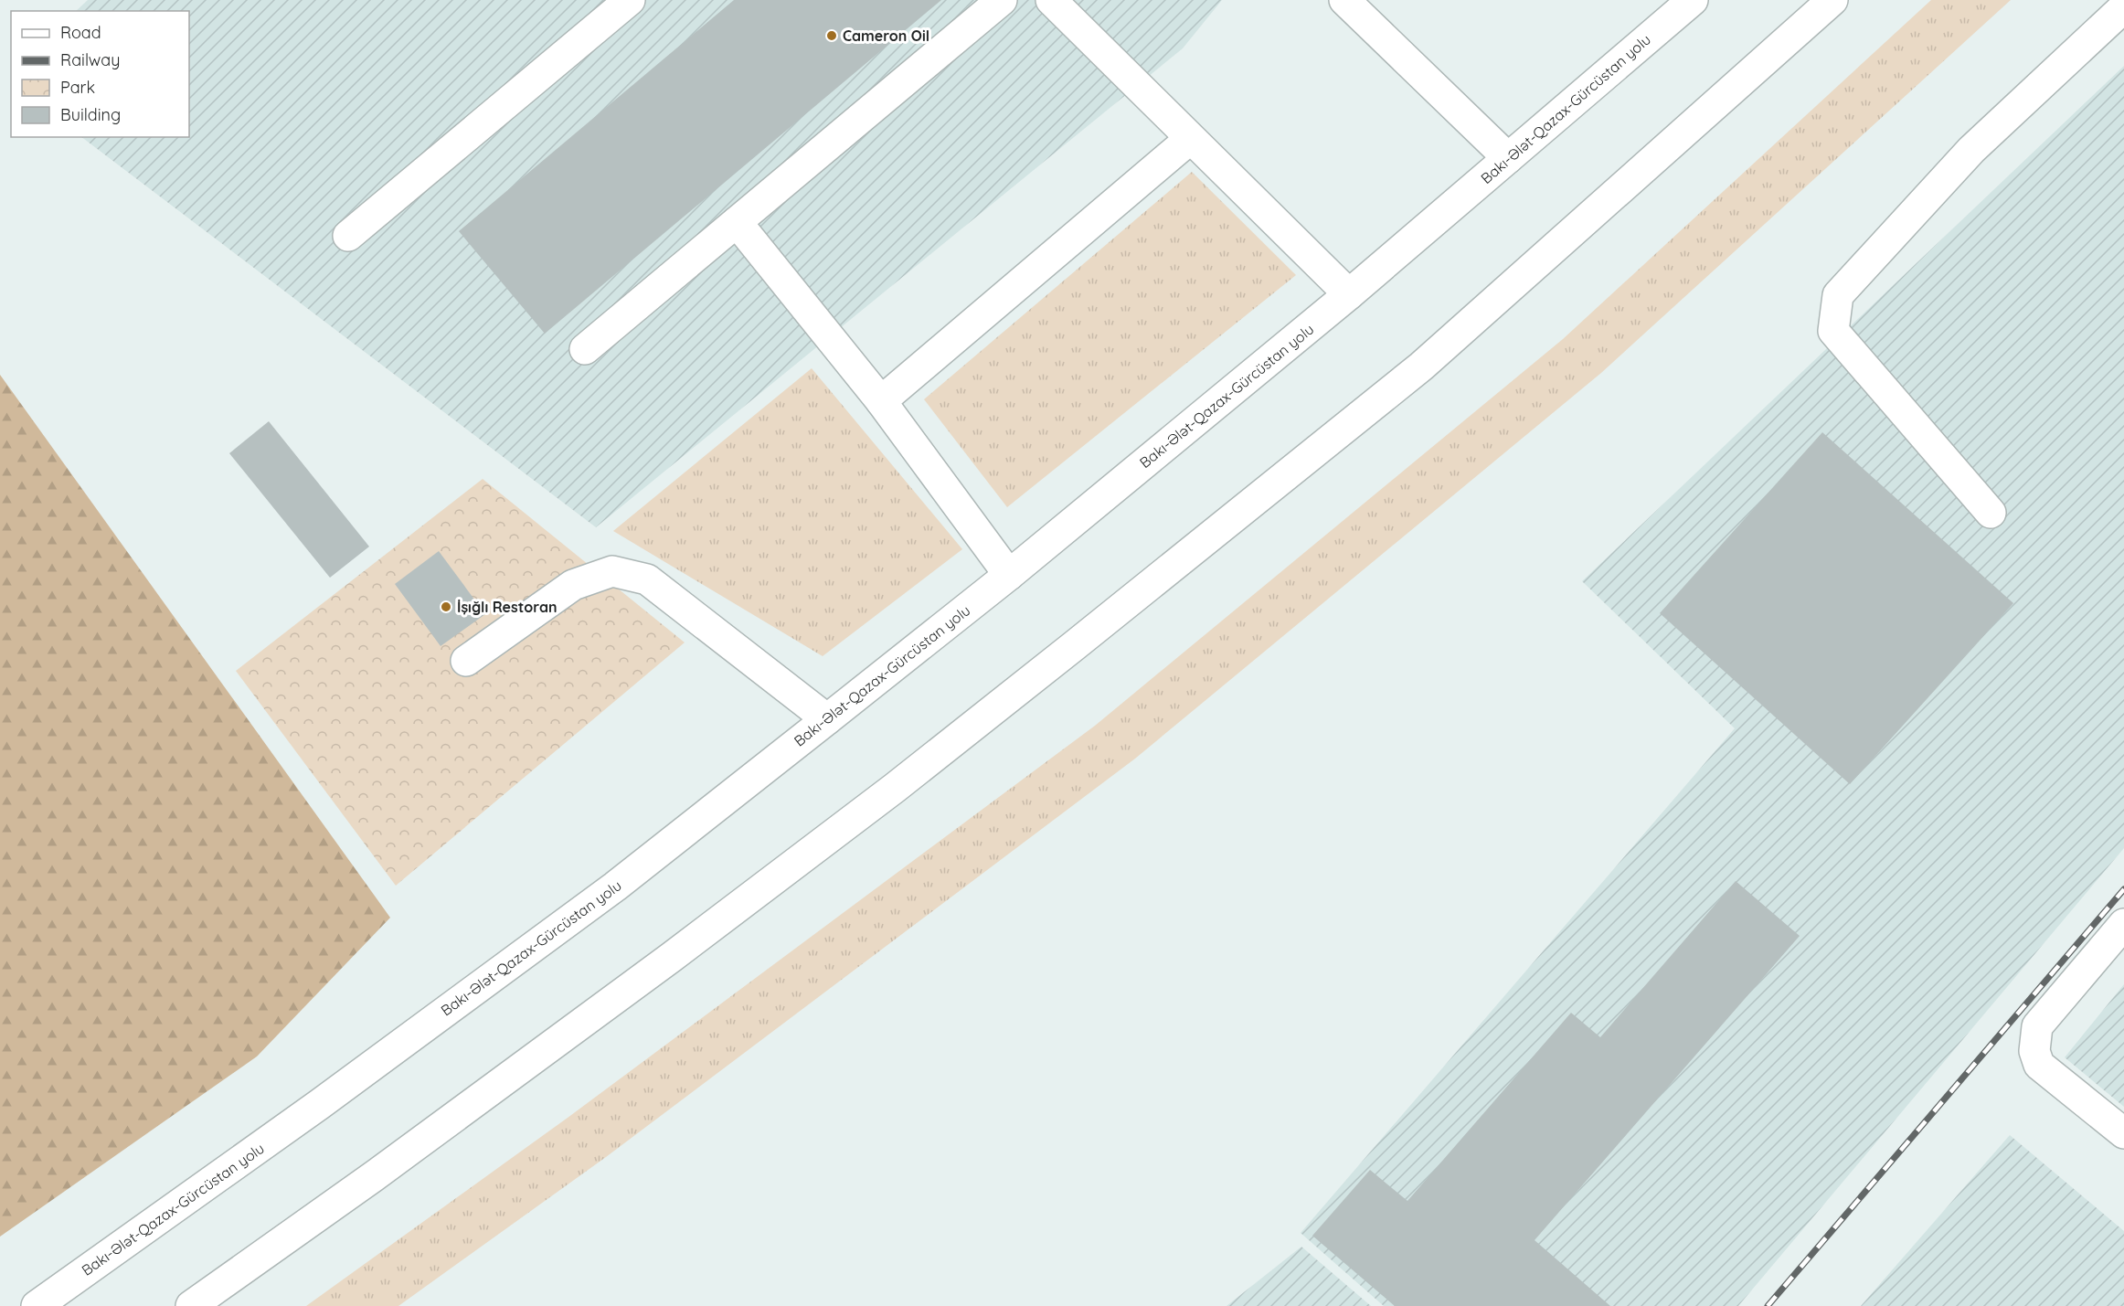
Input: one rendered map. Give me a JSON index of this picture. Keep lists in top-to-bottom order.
{
  "streets": {
    "main road": ["Bakı-Ələt-Qazax-Gürcüstan yolu"]
  },
  "places": ["Cameron Oil", "İşığlı Restoran"],
  "legend": [
    "Road",
    "Railway",
    "Park",
    "Building"
  ]
}
